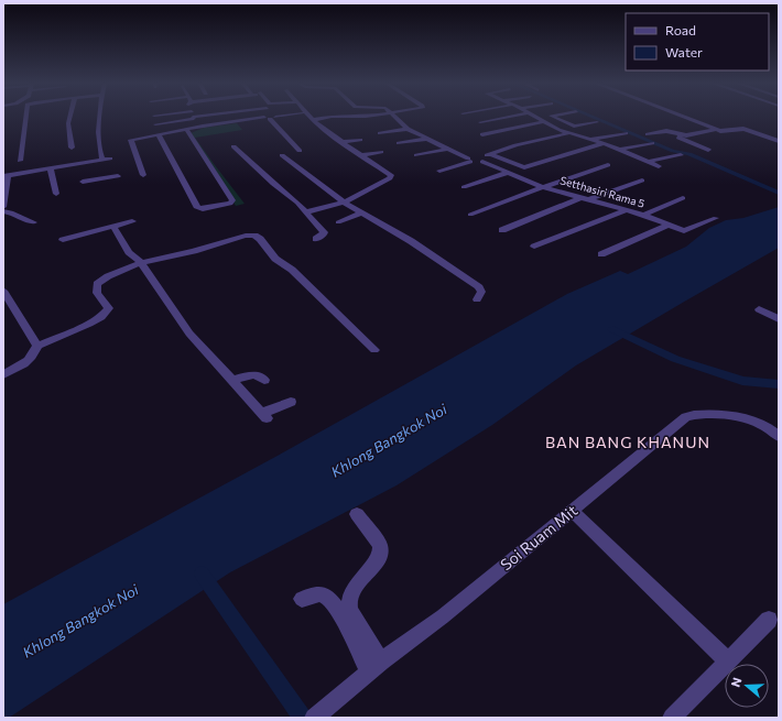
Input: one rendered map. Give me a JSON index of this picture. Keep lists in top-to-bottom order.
{
  "streets": {
    "street": ["Setthasiri Rama 5", "Soi Ruam Mit"]
  },
  "districts": ["BAN BANG KHANUN"],
  "water": ["Khlong Bangkok Noi"],
  "legend": ["Road", "Water"],
  "north": "left"
}
